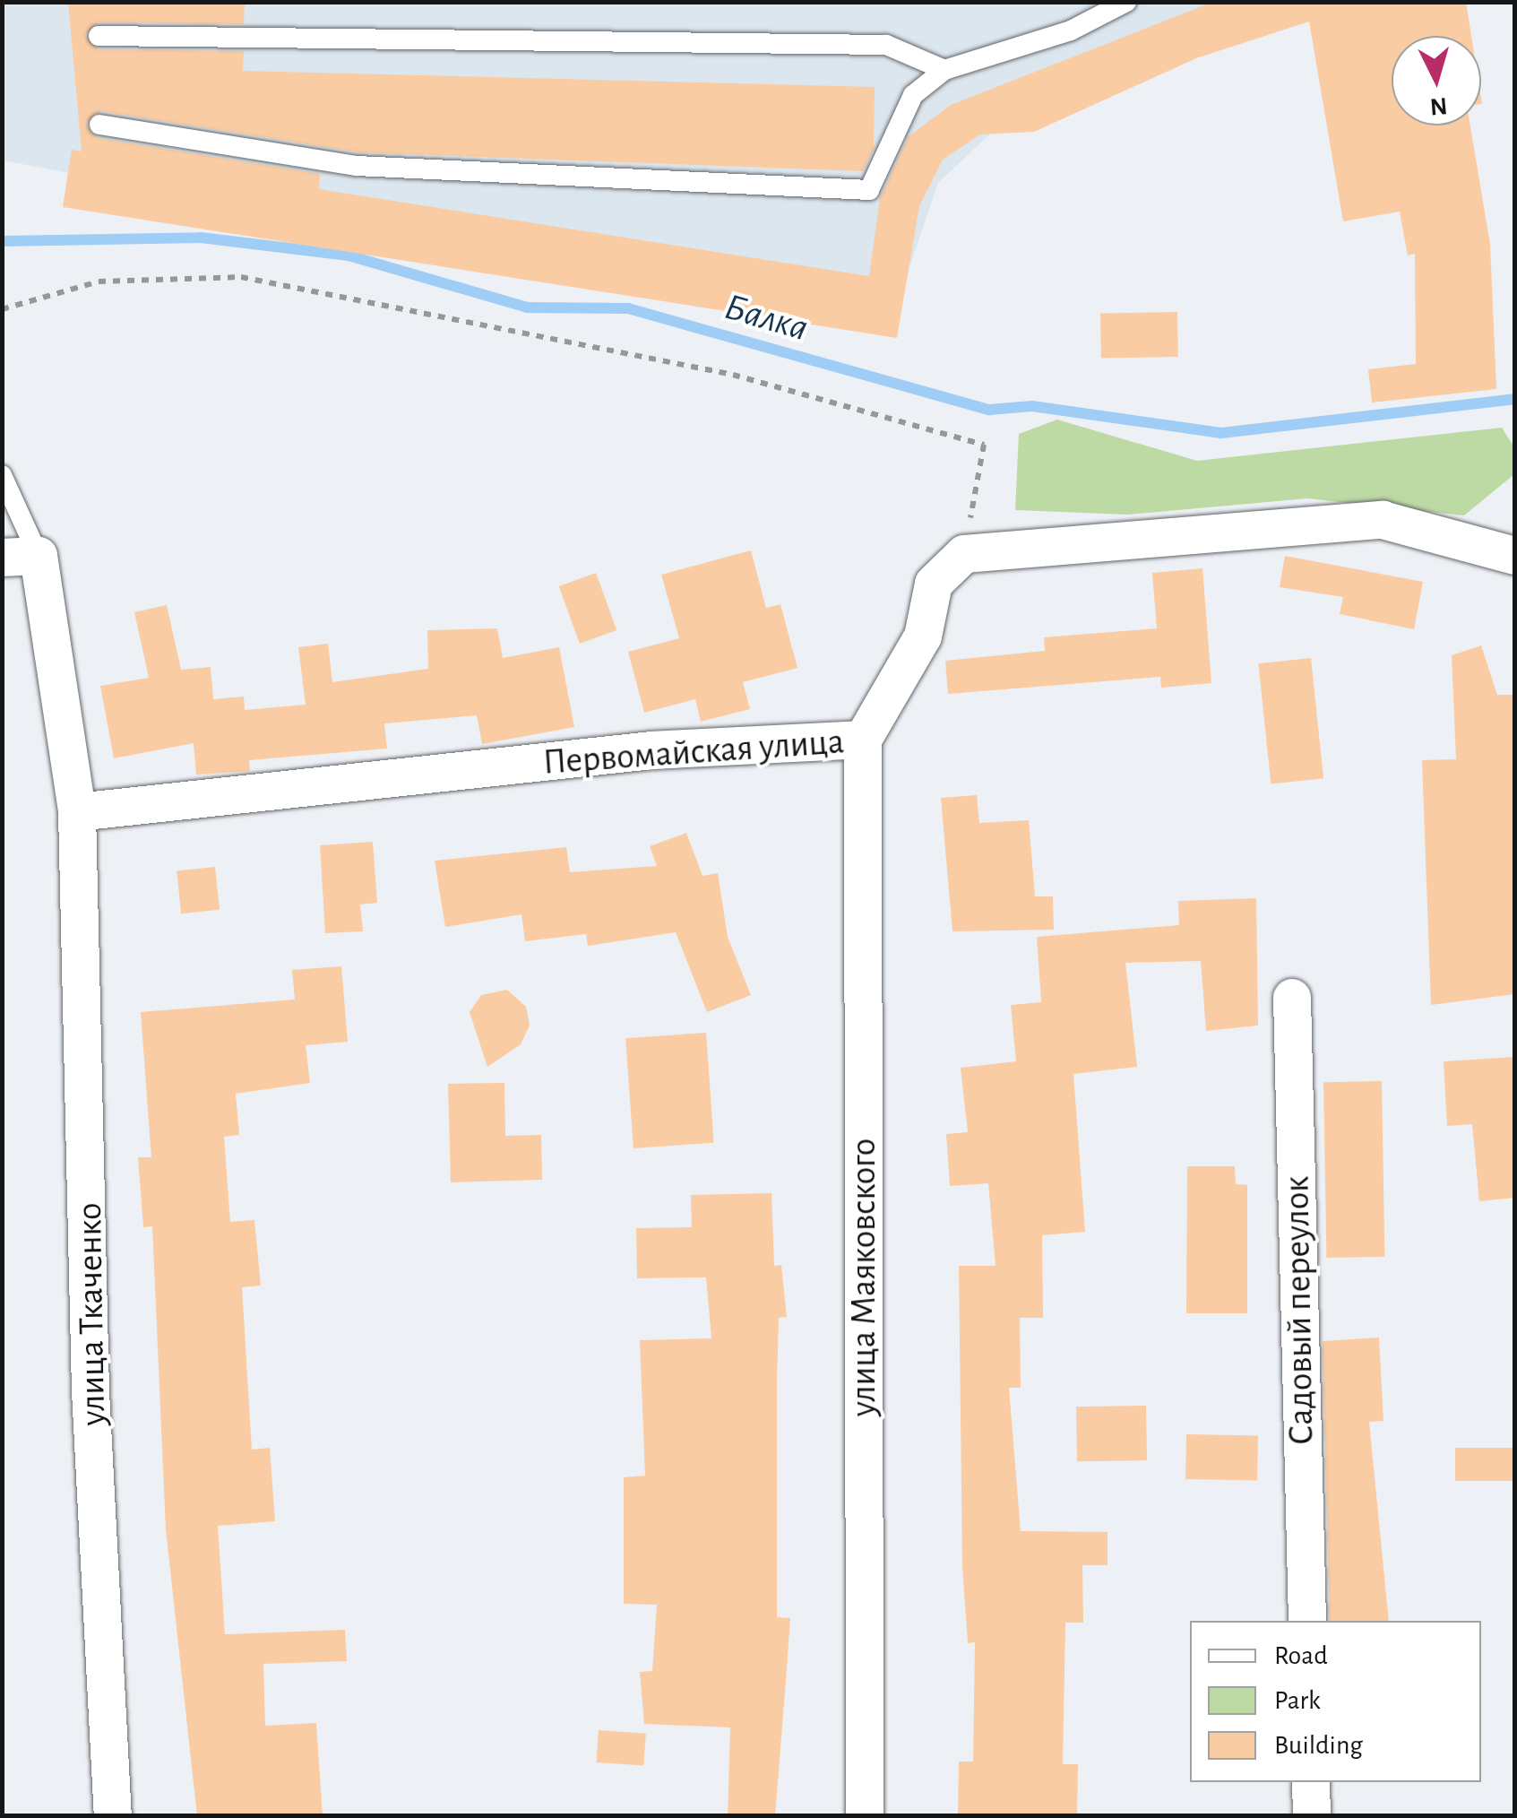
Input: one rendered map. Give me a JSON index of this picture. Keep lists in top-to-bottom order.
{
  "streets": {
    "street": [
      "Первомайская улица",
      "улица Маяковского",
      "Садовый переулок",
      "улица Ткаченко"
    ]
  },
  "crossings": [
    ["Первомайская улица", "улица Маяковского"],
    ["Первомайская улица", "улица Ткаченко"]
  ],
  "water": ["Балка"],
  "legend": ["Road", "Park", "Building"],
  "north": "bottom"
}
